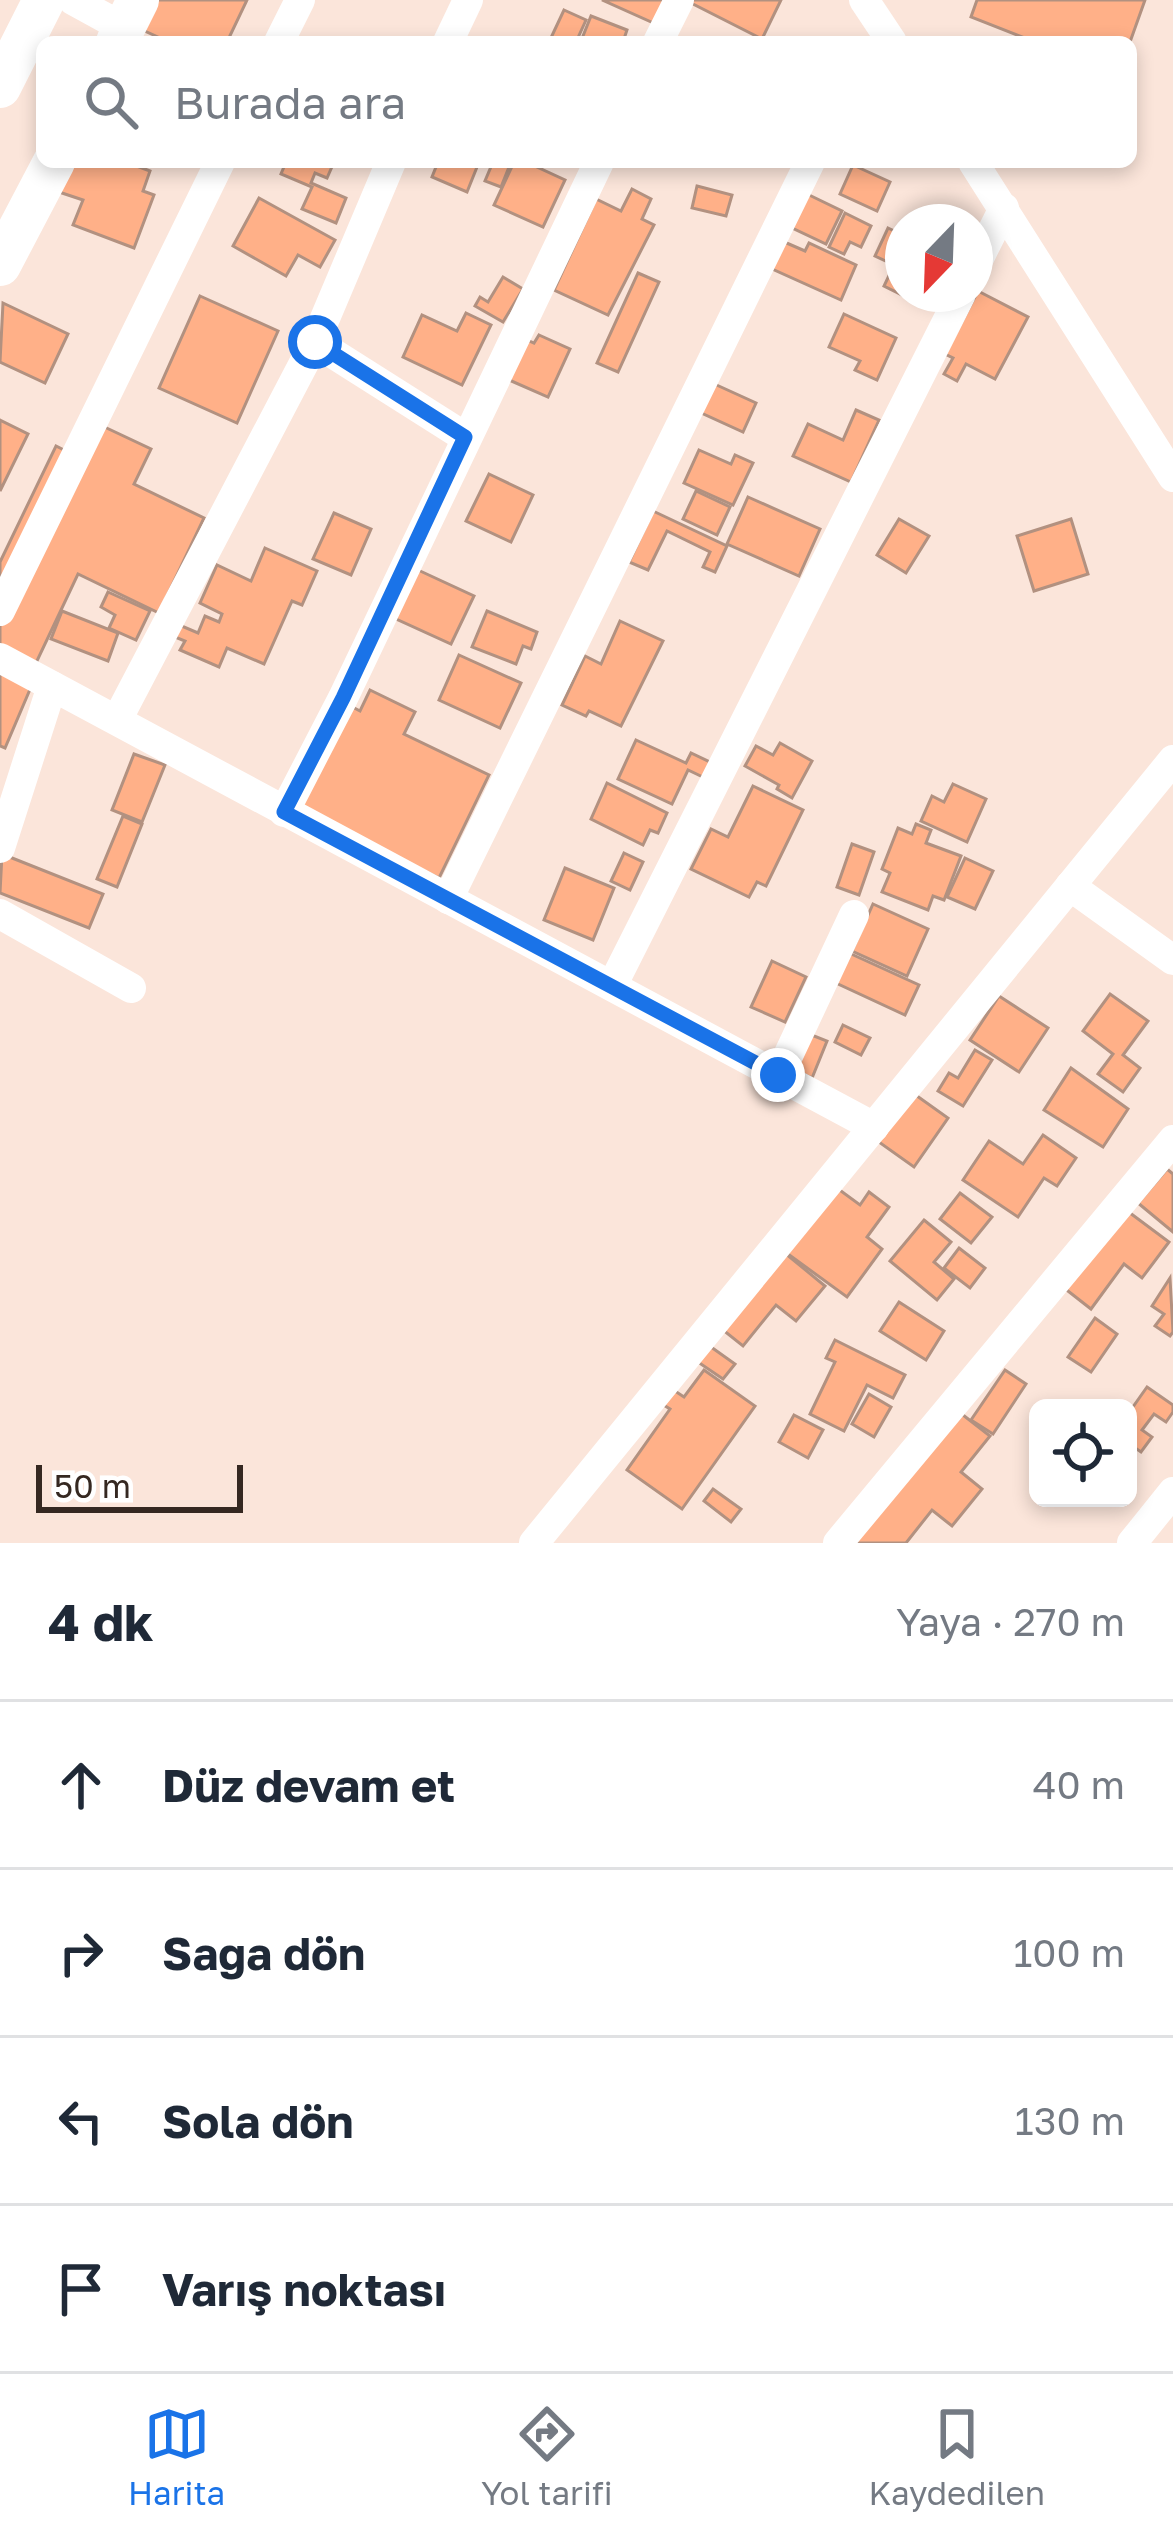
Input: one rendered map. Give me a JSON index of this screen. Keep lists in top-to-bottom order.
{
  "scale_bar": "50 m",
  "north": "bottom left",
  "page": {
    "search": "Burada ara",
    "scale": "50 m",
    "heading": ["4 dk", "Yaya · 270 m"],
    "list": [
      ["Düz devam et", "40 m"],
      ["Sağa dön", "100 m"],
      ["Sola dön", "130 m"],
      "Varış noktası"
    ],
    "nav": ["Harita", "Yol tarifi", "Kaydedilen"]
  }
}
